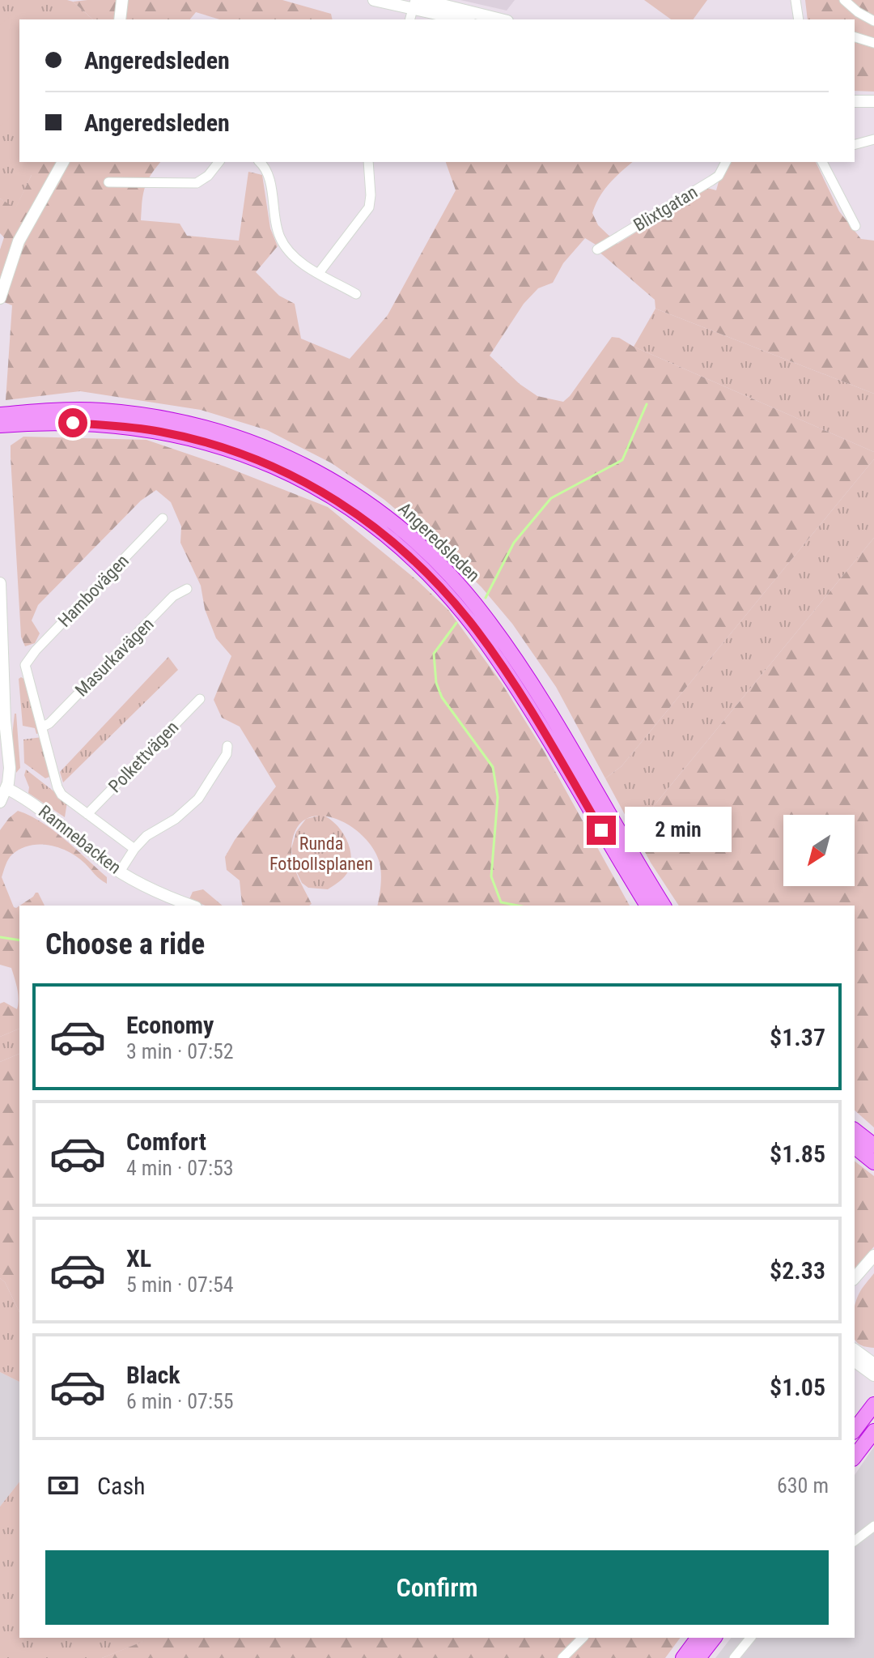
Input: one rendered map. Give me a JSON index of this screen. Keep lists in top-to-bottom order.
{
  "streets": {
    "highway": ["Angeredsleden"],
    "street": [
      "Blixtgatan",
      "Hambovägen",
      "Masurkavägen",
      "Polkettvägen",
      "Ramnebacken"
    ]
  },
  "crossings": [
    ["Hambovägen", "Masurkavägen"]
  ],
  "parks": ["Runda Fotbollsplanen"],
  "north": "bottom left",
  "page": {
    "banner": ["Angeredsleden", "Angeredsleden"],
    "bubble": "2 min",
    "heading": "Choose a ride",
    "list": [
      {
        "name": "Economy",
        "note": "3 min · 07:52",
        "value": "$1.37"
      },
      {
        "name": "Comfort",
        "note": "4 min · 07:53",
        "value": "$1.85"
      },
      {
        "name": "XL",
        "note": "5 min · 07:54",
        "value": "$2.33"
      },
      {
        "name": "Black",
        "note": "6 min · 07:55",
        "value": "$1.05"
      }
    ],
    "pay": ["Cash", "630 m"],
    "buttons": "Confirm"
  }
}
